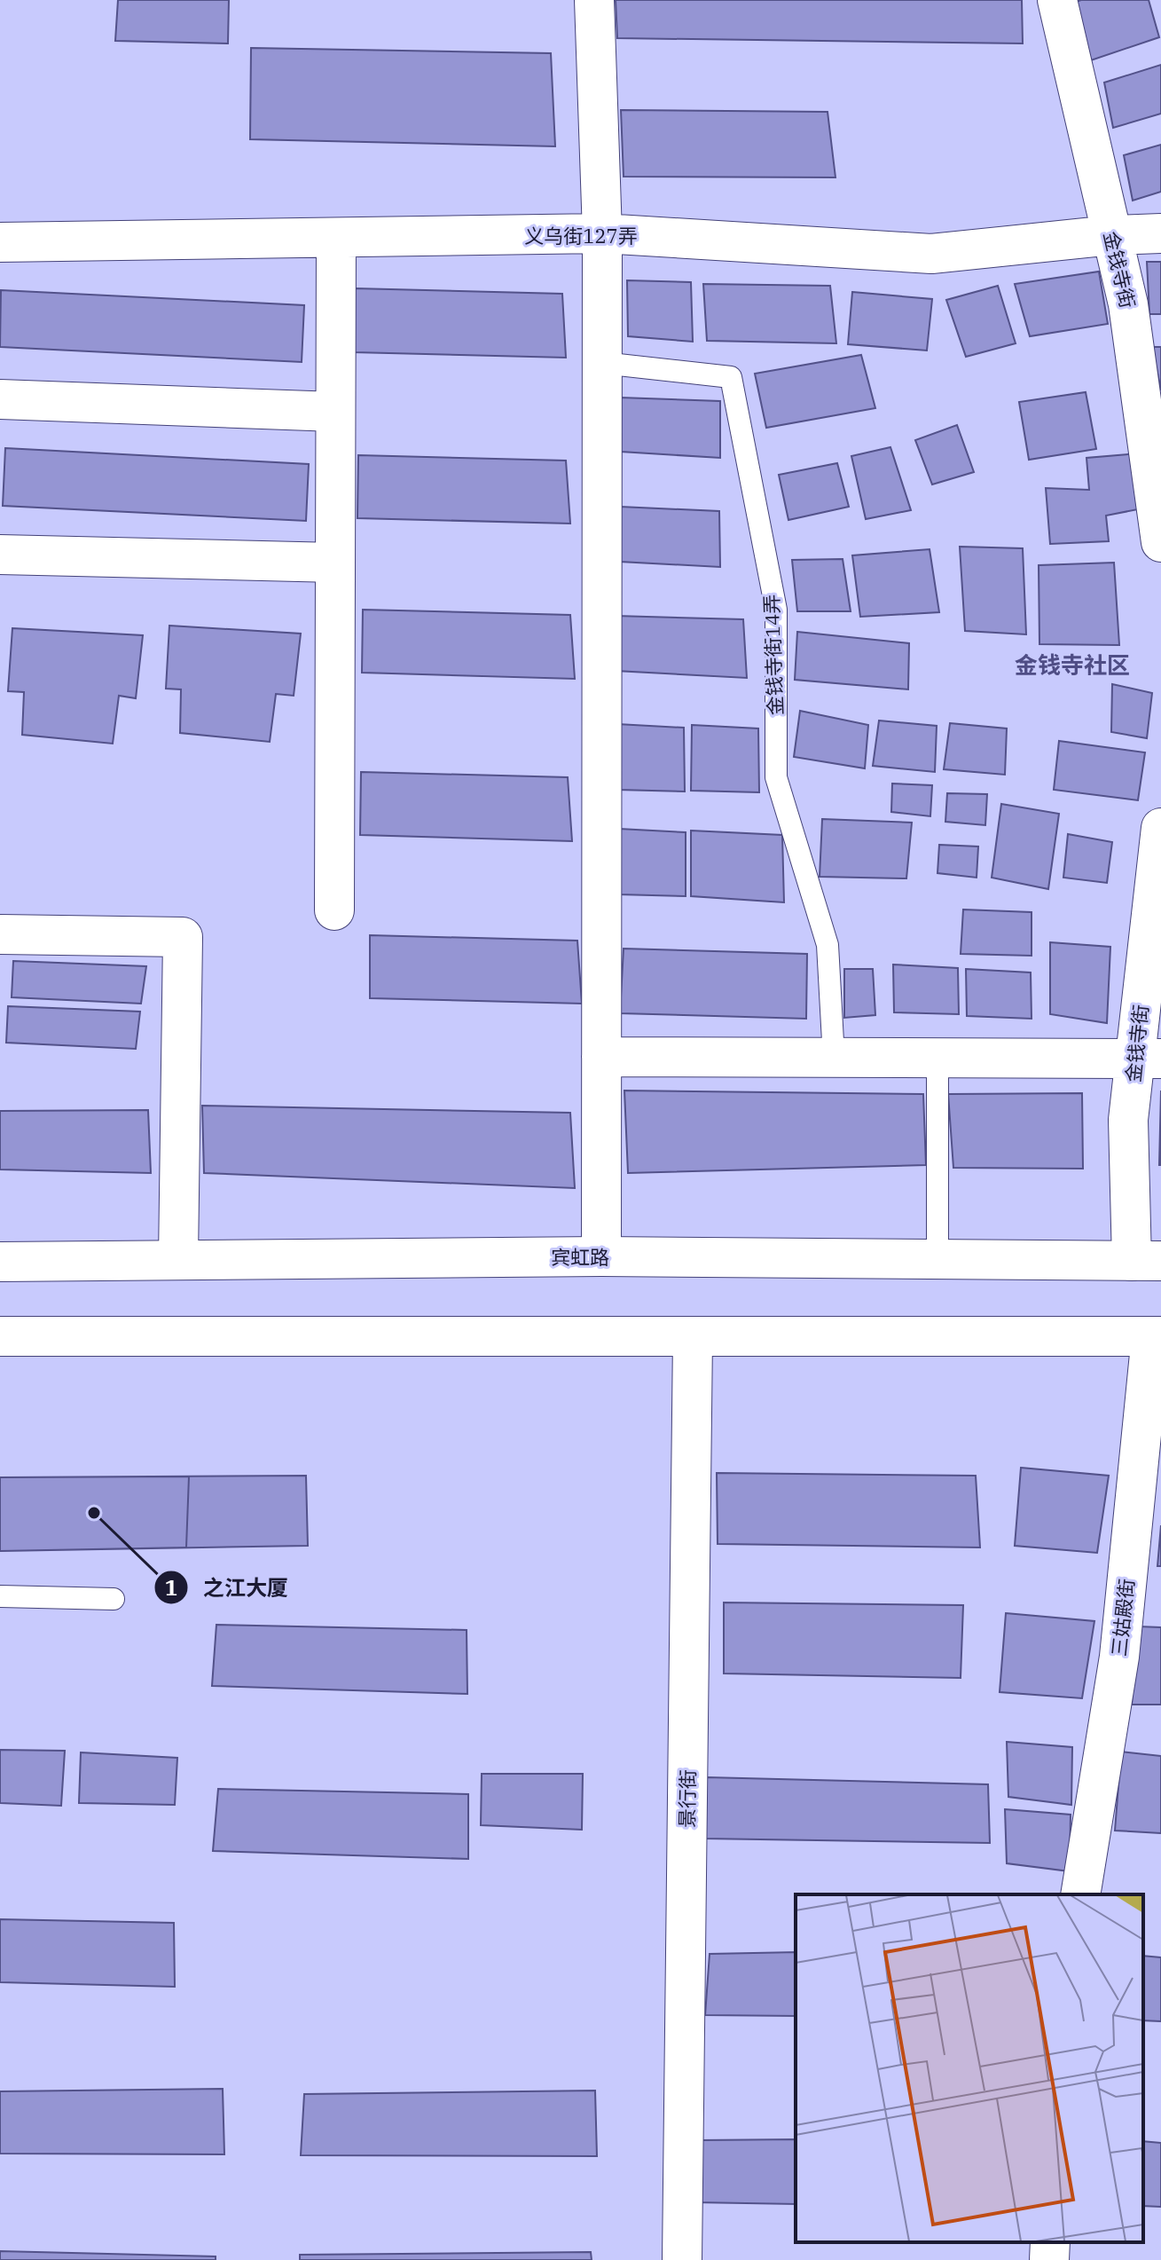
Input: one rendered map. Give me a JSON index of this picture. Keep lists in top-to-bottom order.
{
  "streets": {
    "street": [
      "义乌街127弄",
      "金钱寺街",
      "宾虹路",
      "三姑殿街",
      "景行街"
    ],
    "lane": ["金钱寺街14弄"]
  },
  "crossings": [
    ["义乌街127弄", "金钱寺街"],
    ["金钱寺街", "宾虹路"]
  ],
  "districts": ["金钱寺社区"],
  "places": ["之江大厦"]
}
